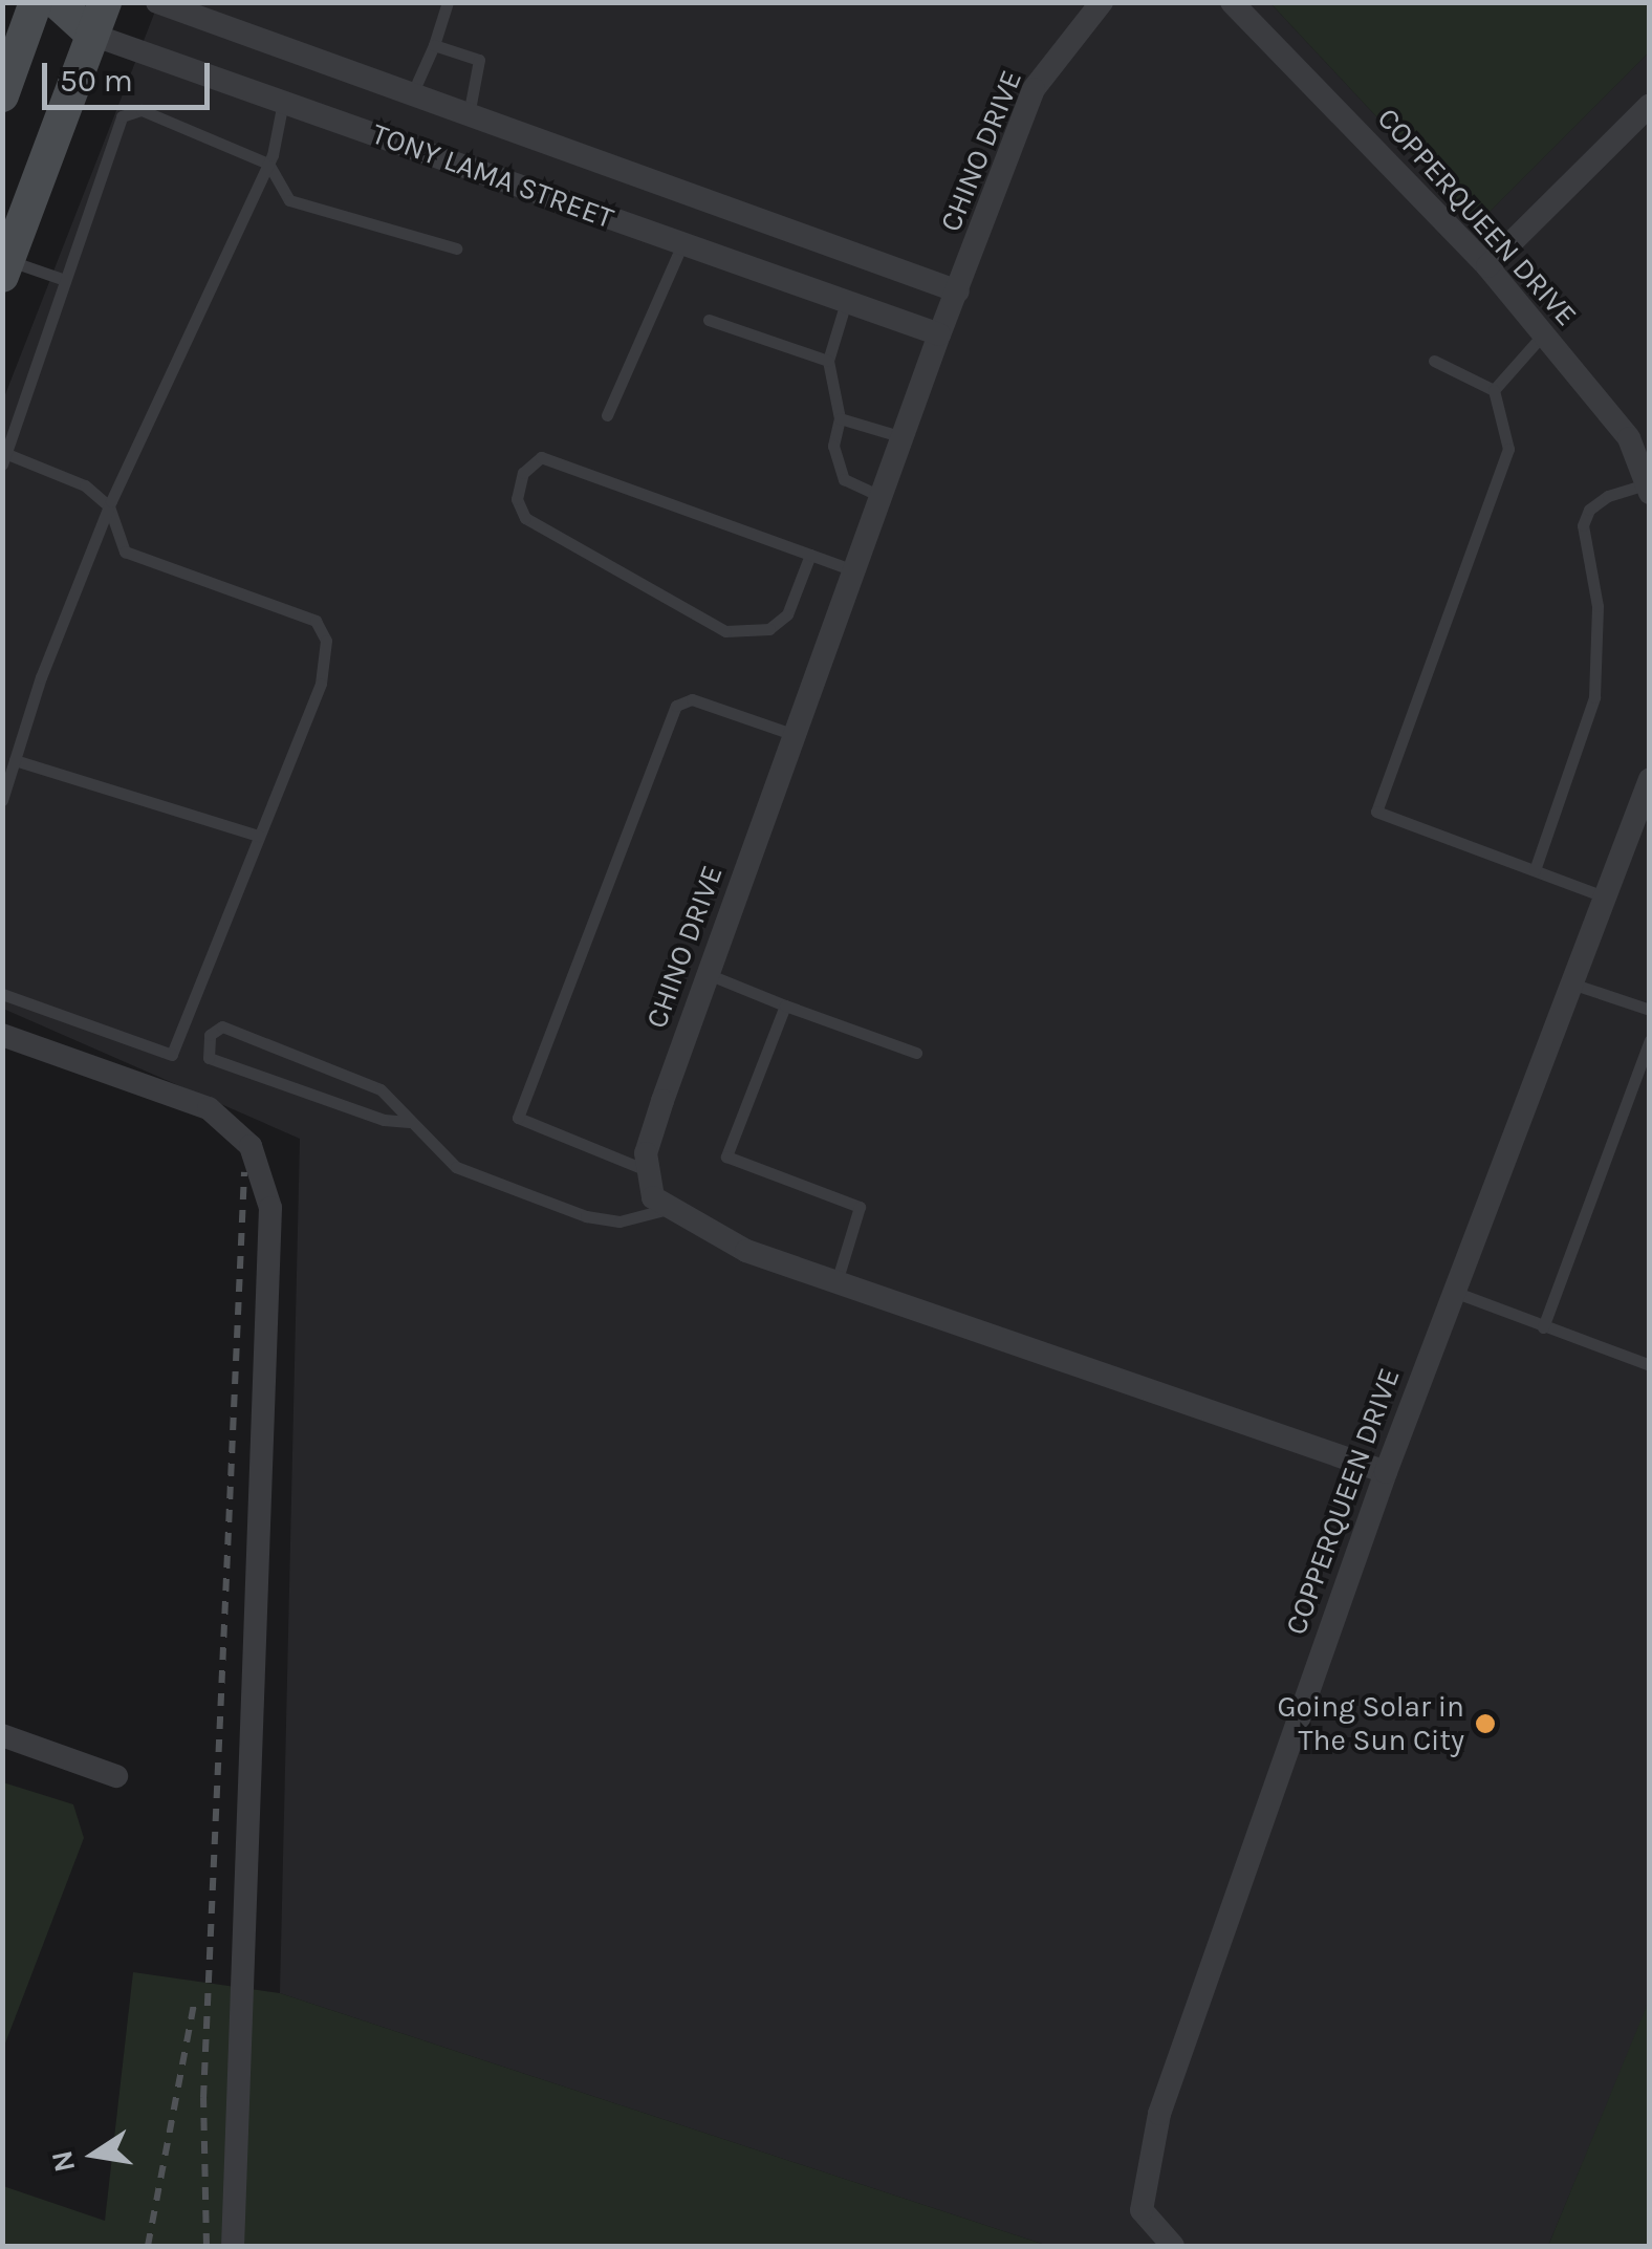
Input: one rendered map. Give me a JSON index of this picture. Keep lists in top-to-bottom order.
{
  "streets": {
    "main road": ["TONY LAMA STREET"],
    "street": ["CHINO DRIVE", "COPPERQUEEN DRIVE"]
  },
  "crossings": [
    ["CHINO DRIVE", "TONY LAMA STREET"]
  ],
  "places": ["Going Solar in The Sun City"],
  "scale_bar": "50 m",
  "north": "left"
}
